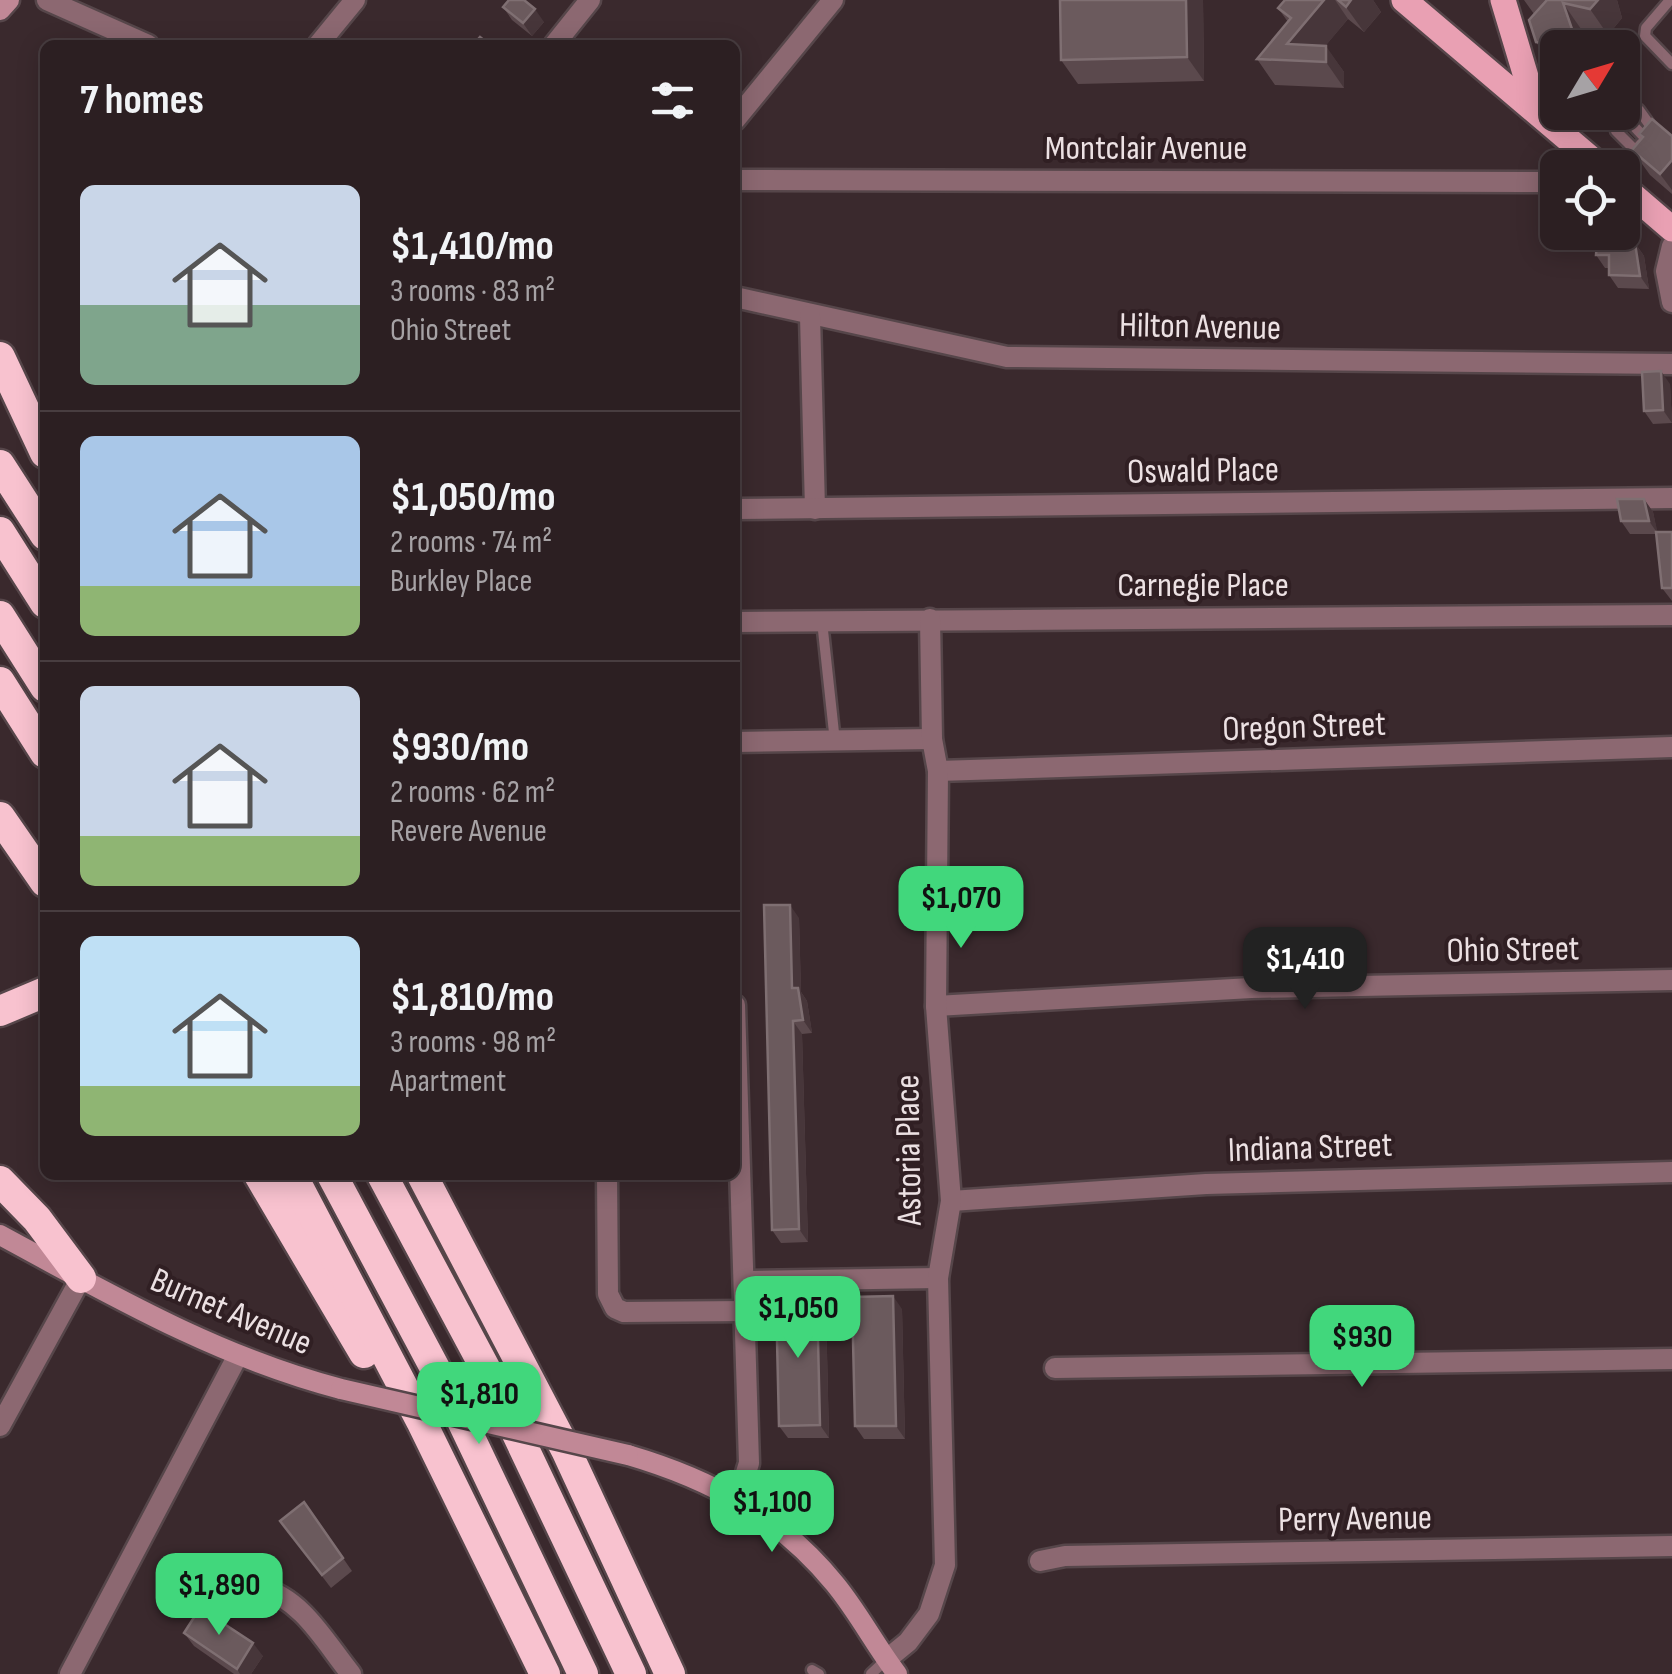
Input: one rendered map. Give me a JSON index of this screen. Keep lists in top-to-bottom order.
{
  "streets": {
    "street": [
      "Montclair Avenue",
      "Hilton Avenue",
      "Oswald Place",
      "Carnegie Place",
      "Oregon Street",
      "Ohio Street",
      "Indiana Street",
      "Astoria Place",
      "Burnet Avenue",
      "Perry Avenue"
    ]
  },
  "crossings": [
    ["Carnegie Place", "Astoria Place"],
    ["Oregon Street", "Astoria Place"],
    ["Ohio Street", "Astoria Place"],
    ["Indiana Street", "Astoria Place"],
    ["Astoria Place", "Burnet Avenue"]
  ],
  "north": "top right",
  "page": {
    "heading": "7 homes",
    "list": [
      {
        "name": "$1,410/mo",
        "note": "3 rooms · 83 m² · Ohio Street"
      },
      {
        "name": "$1,050/mo",
        "note": "2 rooms · 74 m² · Burkley Place"
      },
      {
        "name": "$930/mo",
        "note": "2 rooms · 62 m² · Revere Avenue"
      },
      {
        "name": "$1,810/mo",
        "note": "3 rooms · 98 m² · Apartment"
      }
    ],
    "price": [
      "$1,070",
      "$1,410",
      "$1,050",
      "$930",
      "$1,810",
      "$1,100",
      "$1,890"
    ]
  }
}
